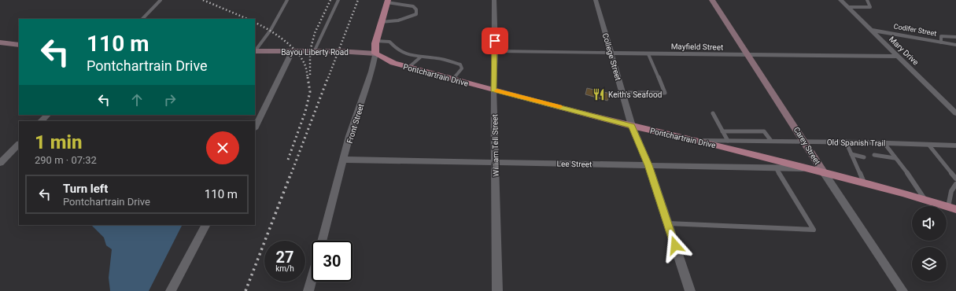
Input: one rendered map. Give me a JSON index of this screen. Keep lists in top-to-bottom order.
{
  "streets": {
    "main road": ["Pontchartrain Drive", "Front Street"],
    "street": [
      "Codifer Street",
      "Mayfield Street",
      "Mary Drive",
      "Bayou Liberty Road",
      "College Street",
      "Old Spanish Trail",
      "William Tell Street",
      "Carey Street",
      "Lee Street"
    ]
  },
  "crossings": [
    ["Codifer Street", "Mary Drive"],
    ["Mayfield Street", "Mary Drive"],
    ["Mayfield Street", "College Street"],
    ["Mayfield Street", "William Tell Street"],
    ["Mayfield Street", "Carey Street"],
    ["Bayou Liberty Road", "Pontchartrain Drive"],
    ["Bayou Liberty Road", "Front Street"],
    ["College Street", "Pontchartrain Drive"],
    ["College Street", "Lee Street"],
    ["Pontchartrain Drive", "Front Street"],
    ["Pontchartrain Drive", "Old Spanish Trail"],
    ["Pontchartrain Drive", "William Tell Street"],
    ["Pontchartrain Drive", "Carey Street"],
    ["Pontchartrain Drive", "Lee Street"],
    ["Front Street", "Lee Street"],
    ["Old Spanish Trail", "Carey Street"],
    ["William Tell Street", "Lee Street"]
  ],
  "places": {
    "restaurant": ["Keith's Seafood"]
  },
  "page": {
    "turn": ["110 m", "Pontchartrain Drive"],
    "heading": ["1 min", "290 m · 07:32"],
    "list": [
      {
        "name": "Turn left",
        "note": "Pontchartrain Drive",
        "value": "110 m"
      }
    ],
    "speed": "27 km/h",
    "limit": "30"
  }
}
